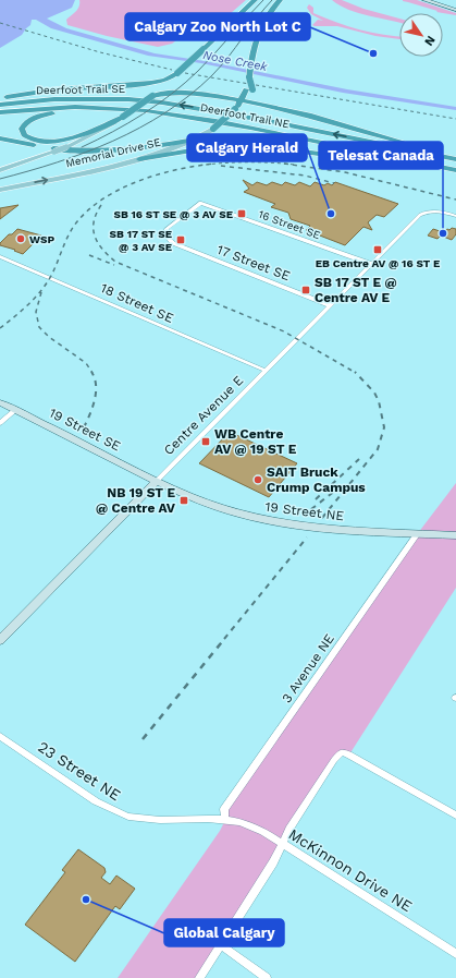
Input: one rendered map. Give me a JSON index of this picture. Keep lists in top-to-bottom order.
{
  "streets": {
    "highway": ["Deerfoot Trail SE", "Deerfoot Trail NE", "Memorial Drive SE"],
    "street": [
      "16 Street SE",
      "17 Street SE",
      "18 Street SE",
      "Centre Avenue E",
      "19 Street SE",
      "19 Street NE",
      "3 Avenue NE",
      "23 Street NE",
      "McKinnon Drive NE"
    ]
  },
  "crossings": [
    ["Deerfoot Trail SE", "Deerfoot Trail NE"],
    ["16 Street SE", "17 Street SE"],
    ["16 Street SE", "Centre Avenue E"],
    ["17 Street SE", "Centre Avenue E"],
    ["18 Street SE", "Centre Avenue E"],
    ["Centre Avenue E", "19 Street SE"],
    ["Centre Avenue E", "19 Street NE"],
    ["19 Street SE", "19 Street NE"],
    ["19 Street NE", "3 Avenue NE"],
    ["3 Avenue NE", "23 Street NE"],
    ["3 Avenue NE", "McKinnon Drive NE"],
    ["23 Street NE", "McKinnon Drive NE"]
  ],
  "water": ["Nose Creek"],
  "places": {
    "other": [
      "Calgary Zoo North Lot C",
      "Calgary Herald",
      "Telesat Canada",
      "WSP",
      "SAIT Bruck Crump Campus",
      "Global Calgary"
    ],
    "transit": [
      "SB 16 ST SE @ 3 AV SE",
      "SB 17 ST SE @ 3 AV SE",
      "EB Centre AV @ 16 ST E",
      "SB 17 ST E @ Centre AV E",
      "WB Centre AV @ 19 ST E",
      "NB 19 ST E @ Centre AV"
    ]
  },
  "north": "bottom right"
}
